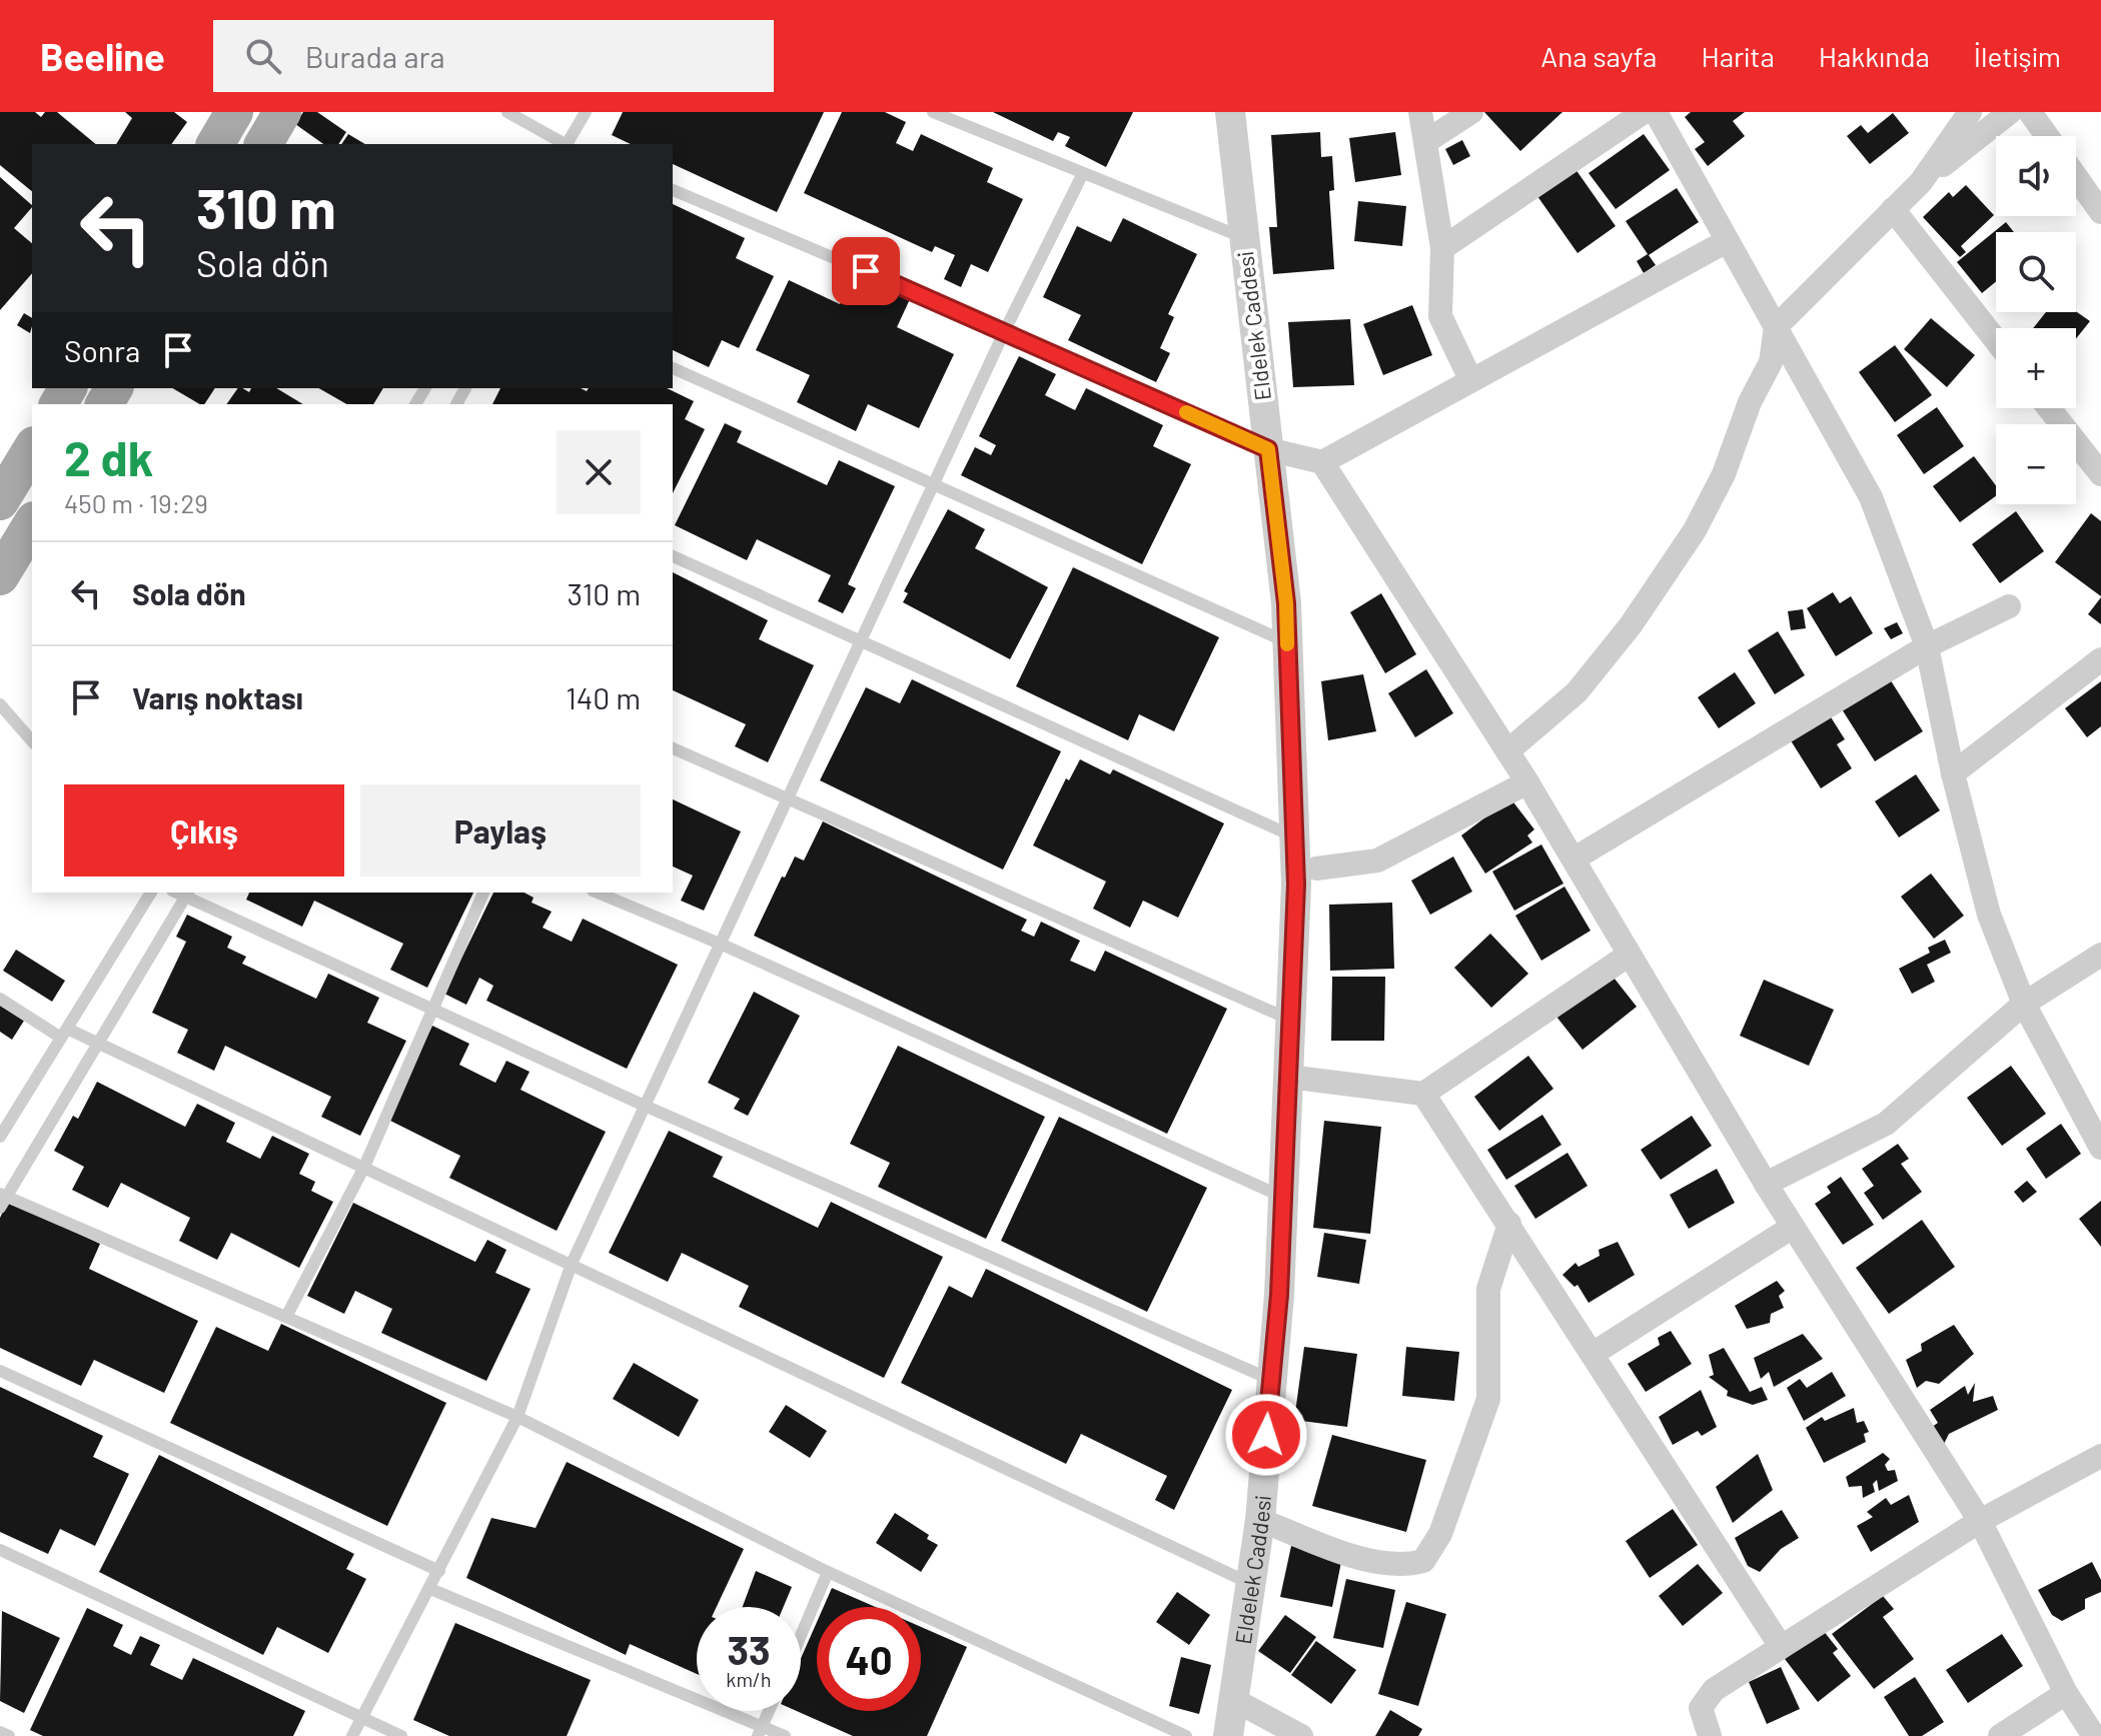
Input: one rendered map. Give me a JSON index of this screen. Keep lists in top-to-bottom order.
{
  "streets": {
    "street": ["Eldelek Caddesi"]
  },
  "page": {
    "header": "Beeline",
    "search": "Burada ara",
    "nav": [
      "Ana sayfa",
      "Harita",
      "Hakkında",
      "İletişim"
    ],
    "map_buttons": ["+", "−"],
    "turn": ["310 m", "Sola dön"],
    "then": "Sonra",
    "heading": ["2 dk", "450 m · 19:29"],
    "list": [
      {
        "name": "Sola dön",
        "value": "310 m"
      },
      {
        "name": "Varış noktası",
        "value": "140 m"
      }
    ],
    "buttons": ["Çıkış", "Paylaş"],
    "speed": "33 km/h",
    "limit": "40"
  }
}
